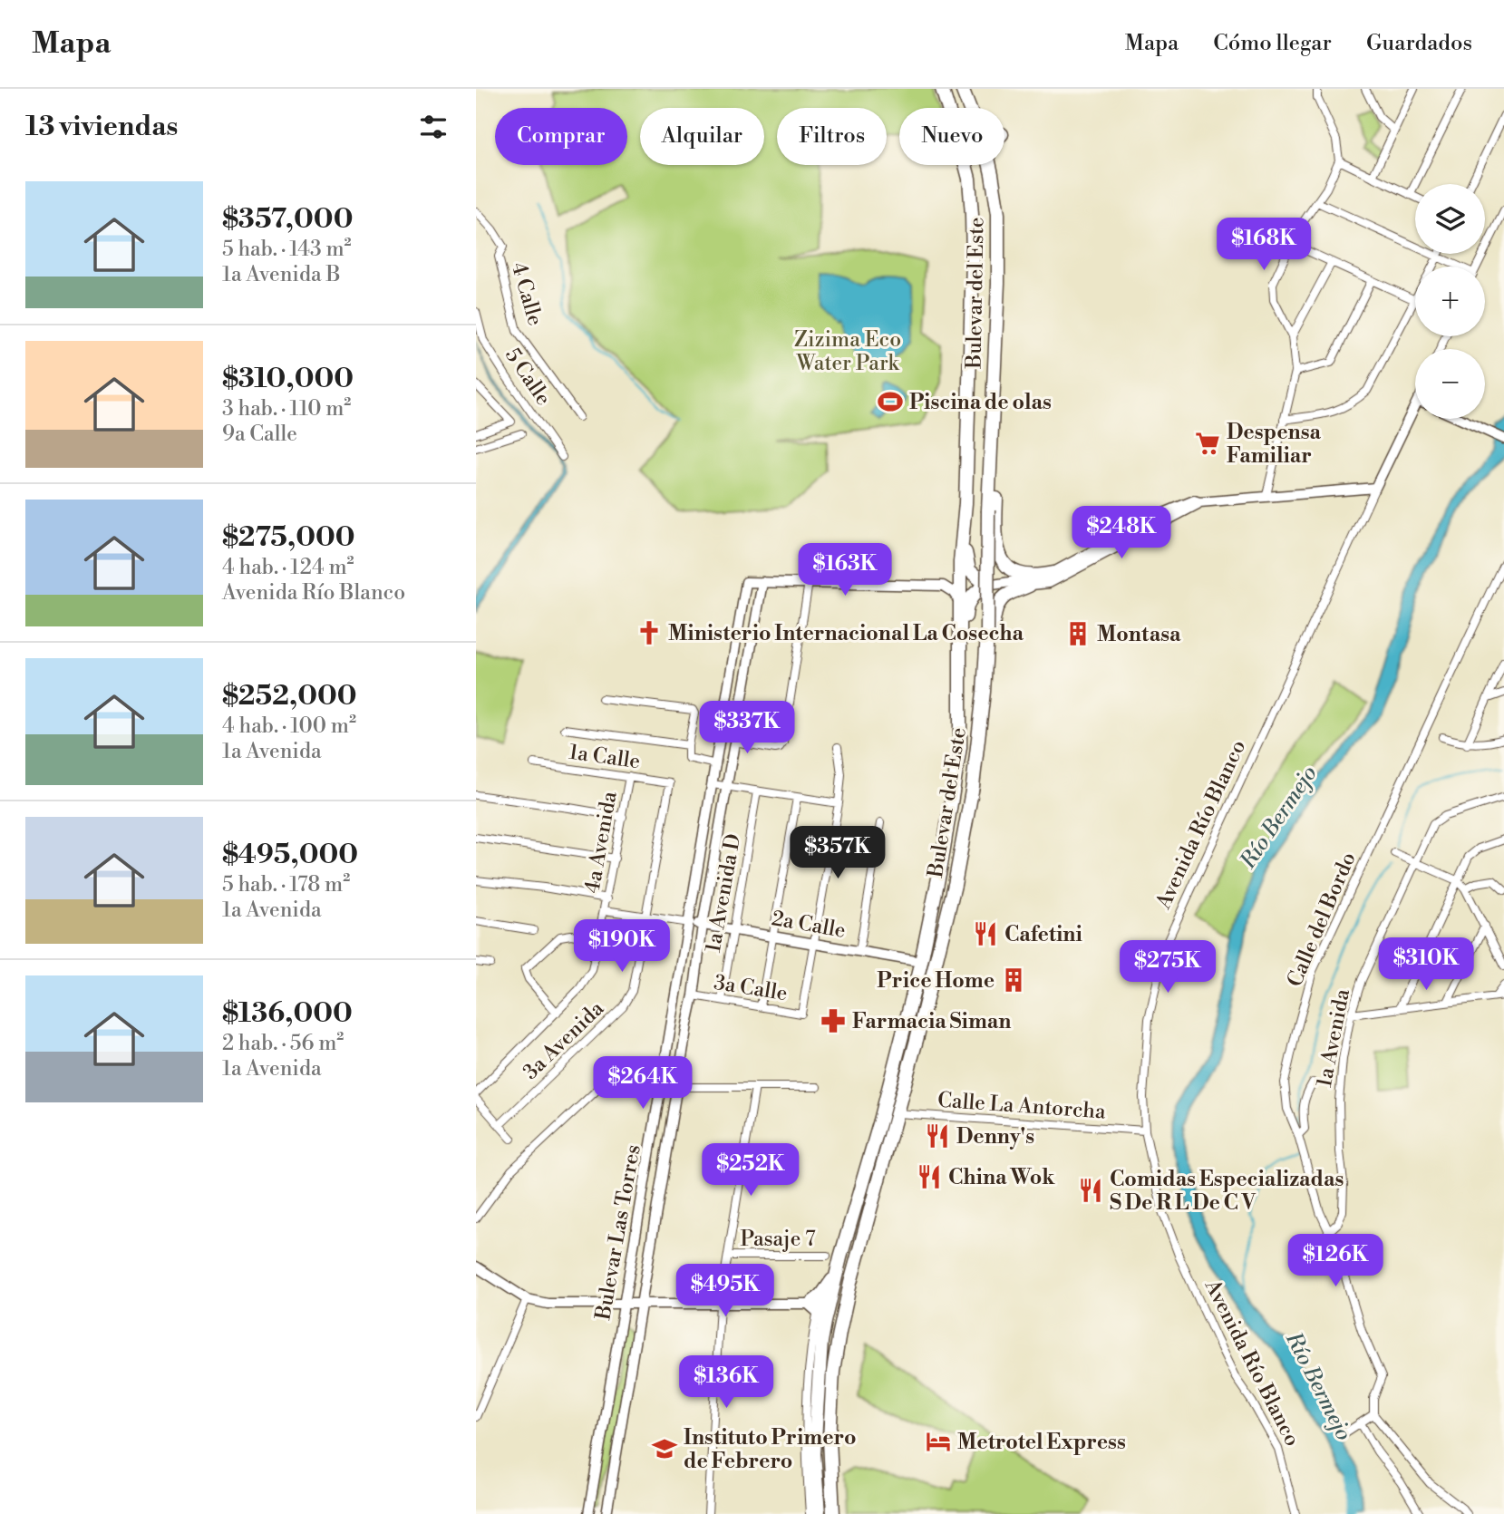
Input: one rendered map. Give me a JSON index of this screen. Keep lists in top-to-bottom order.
{
  "streets": {
    "highway": ["Bulevar del Este"],
    "street": [
      "4 Calle",
      "5 Calle",
      "1a Calle",
      "Avenida Río Blanco",
      "4a Avenida",
      "1a Avenida D",
      "Calle del Bordo",
      "2a Calle",
      "3a Calle",
      "1a Avenida",
      "3a Avenida",
      "Calle La Antorcha",
      "Bulevar Las Torres",
      "Pasaje 7"
    ]
  },
  "crossings": [
    ["Bulevar del Este", "2a Calle"],
    ["Bulevar del Este", "Calle La Antorcha"],
    ["1a Calle", "4a Avenida"],
    ["1a Calle", "3a Avenida"],
    ["Avenida Río Blanco", "Calle La Antorcha"],
    ["1a Avenida D", "2a Calle"],
    ["1a Avenida D", "3a Calle"],
    ["Calle del Bordo", "1a Avenida"],
    ["2a Calle", "3a Calle"],
    ["2a Calle", "Bulevar Las Torres"],
    ["3a Calle", "Bulevar Las Torres"]
  ],
  "water": ["Río Bermejo"],
  "parks": ["Zizima Eco Water Park"],
  "places": {
    "sports": ["Piscina de olas"],
    "supermarket": ["Despensa Familiar"],
    "church": ["Ministerio Internacional La Cosecha"],
    "building": ["Montasa", "Price Home"],
    "restaurant": [
      "Cafetini",
      "Denny's",
      "China Wok",
      "Comidas Especializadas S De R L De C V"
    ],
    "pharmacy": ["Farmacia Siman"],
    "hotel": ["Metrotel Express"],
    "school or university": ["Instituto Primero de Febrero"]
  },
  "page": {
    "header": "Mapa",
    "nav": ["Mapa", "Cómo llegar", "Guardados"],
    "heading": "13 viviendas",
    "chip": [
      "Comprar",
      "Alquilar",
      "Filtros",
      "Nuevo"
    ],
    "list": [
      {
        "name": "$357,000",
        "note": "5 hab. · 143 m² · 1a Avenida B"
      },
      {
        "name": "$310,000",
        "note": "3 hab. · 110 m² · 9a Calle"
      },
      {
        "name": "$275,000",
        "note": "4 hab. · 124 m² · Avenida Río Blanco"
      },
      {
        "name": "$252,000",
        "note": "4 hab. · 100 m² · 1a Avenida"
      },
      {
        "name": "$495,000",
        "note": "5 hab. · 178 m² · 1a Avenida"
      },
      {
        "name": "$136,000",
        "note": "2 hab. · 56 m² · 1a Avenida"
      }
    ],
    "map_buttons": ["+", "−"],
    "price": [
      "$168K",
      "$248K",
      "$163K",
      "$337K",
      "$357K",
      "$190K",
      "$310K",
      "$275K",
      "$264K",
      "$252K",
      "$126K",
      "$495K",
      "$136K"
    ]
  }
}
